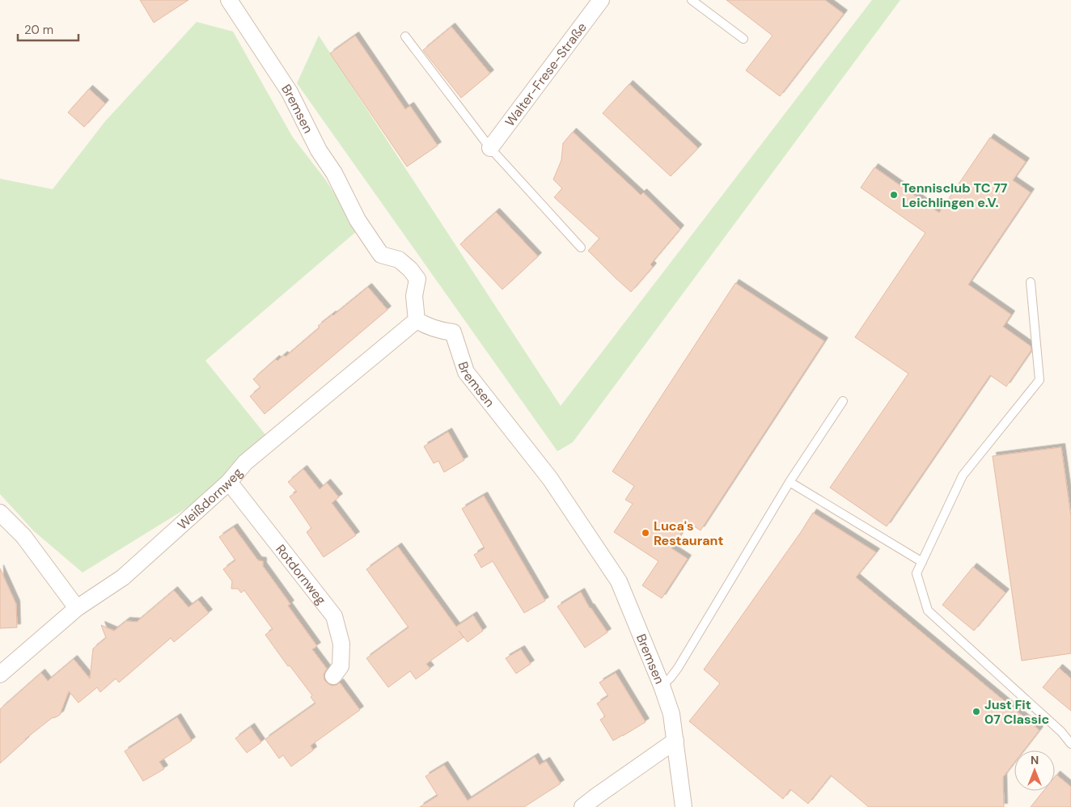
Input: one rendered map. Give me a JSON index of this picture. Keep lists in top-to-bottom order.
{
  "streets": {
    "street": [
      "Walter-Frese-Straße",
      "Bremsen",
      "Weißdornweg",
      "Rotdornweg"
    ]
  },
  "crossings": [
    ["Bremsen", "Weißdornweg"],
    ["Weißdornweg", "Rotdornweg"]
  ],
  "places": ["Tennisclub TC 77 Leichlingen e.V.", "Luca's Restaurant", "Just Fit 07 Classic"],
  "scale_bar": "20 m",
  "north": "top"
}
